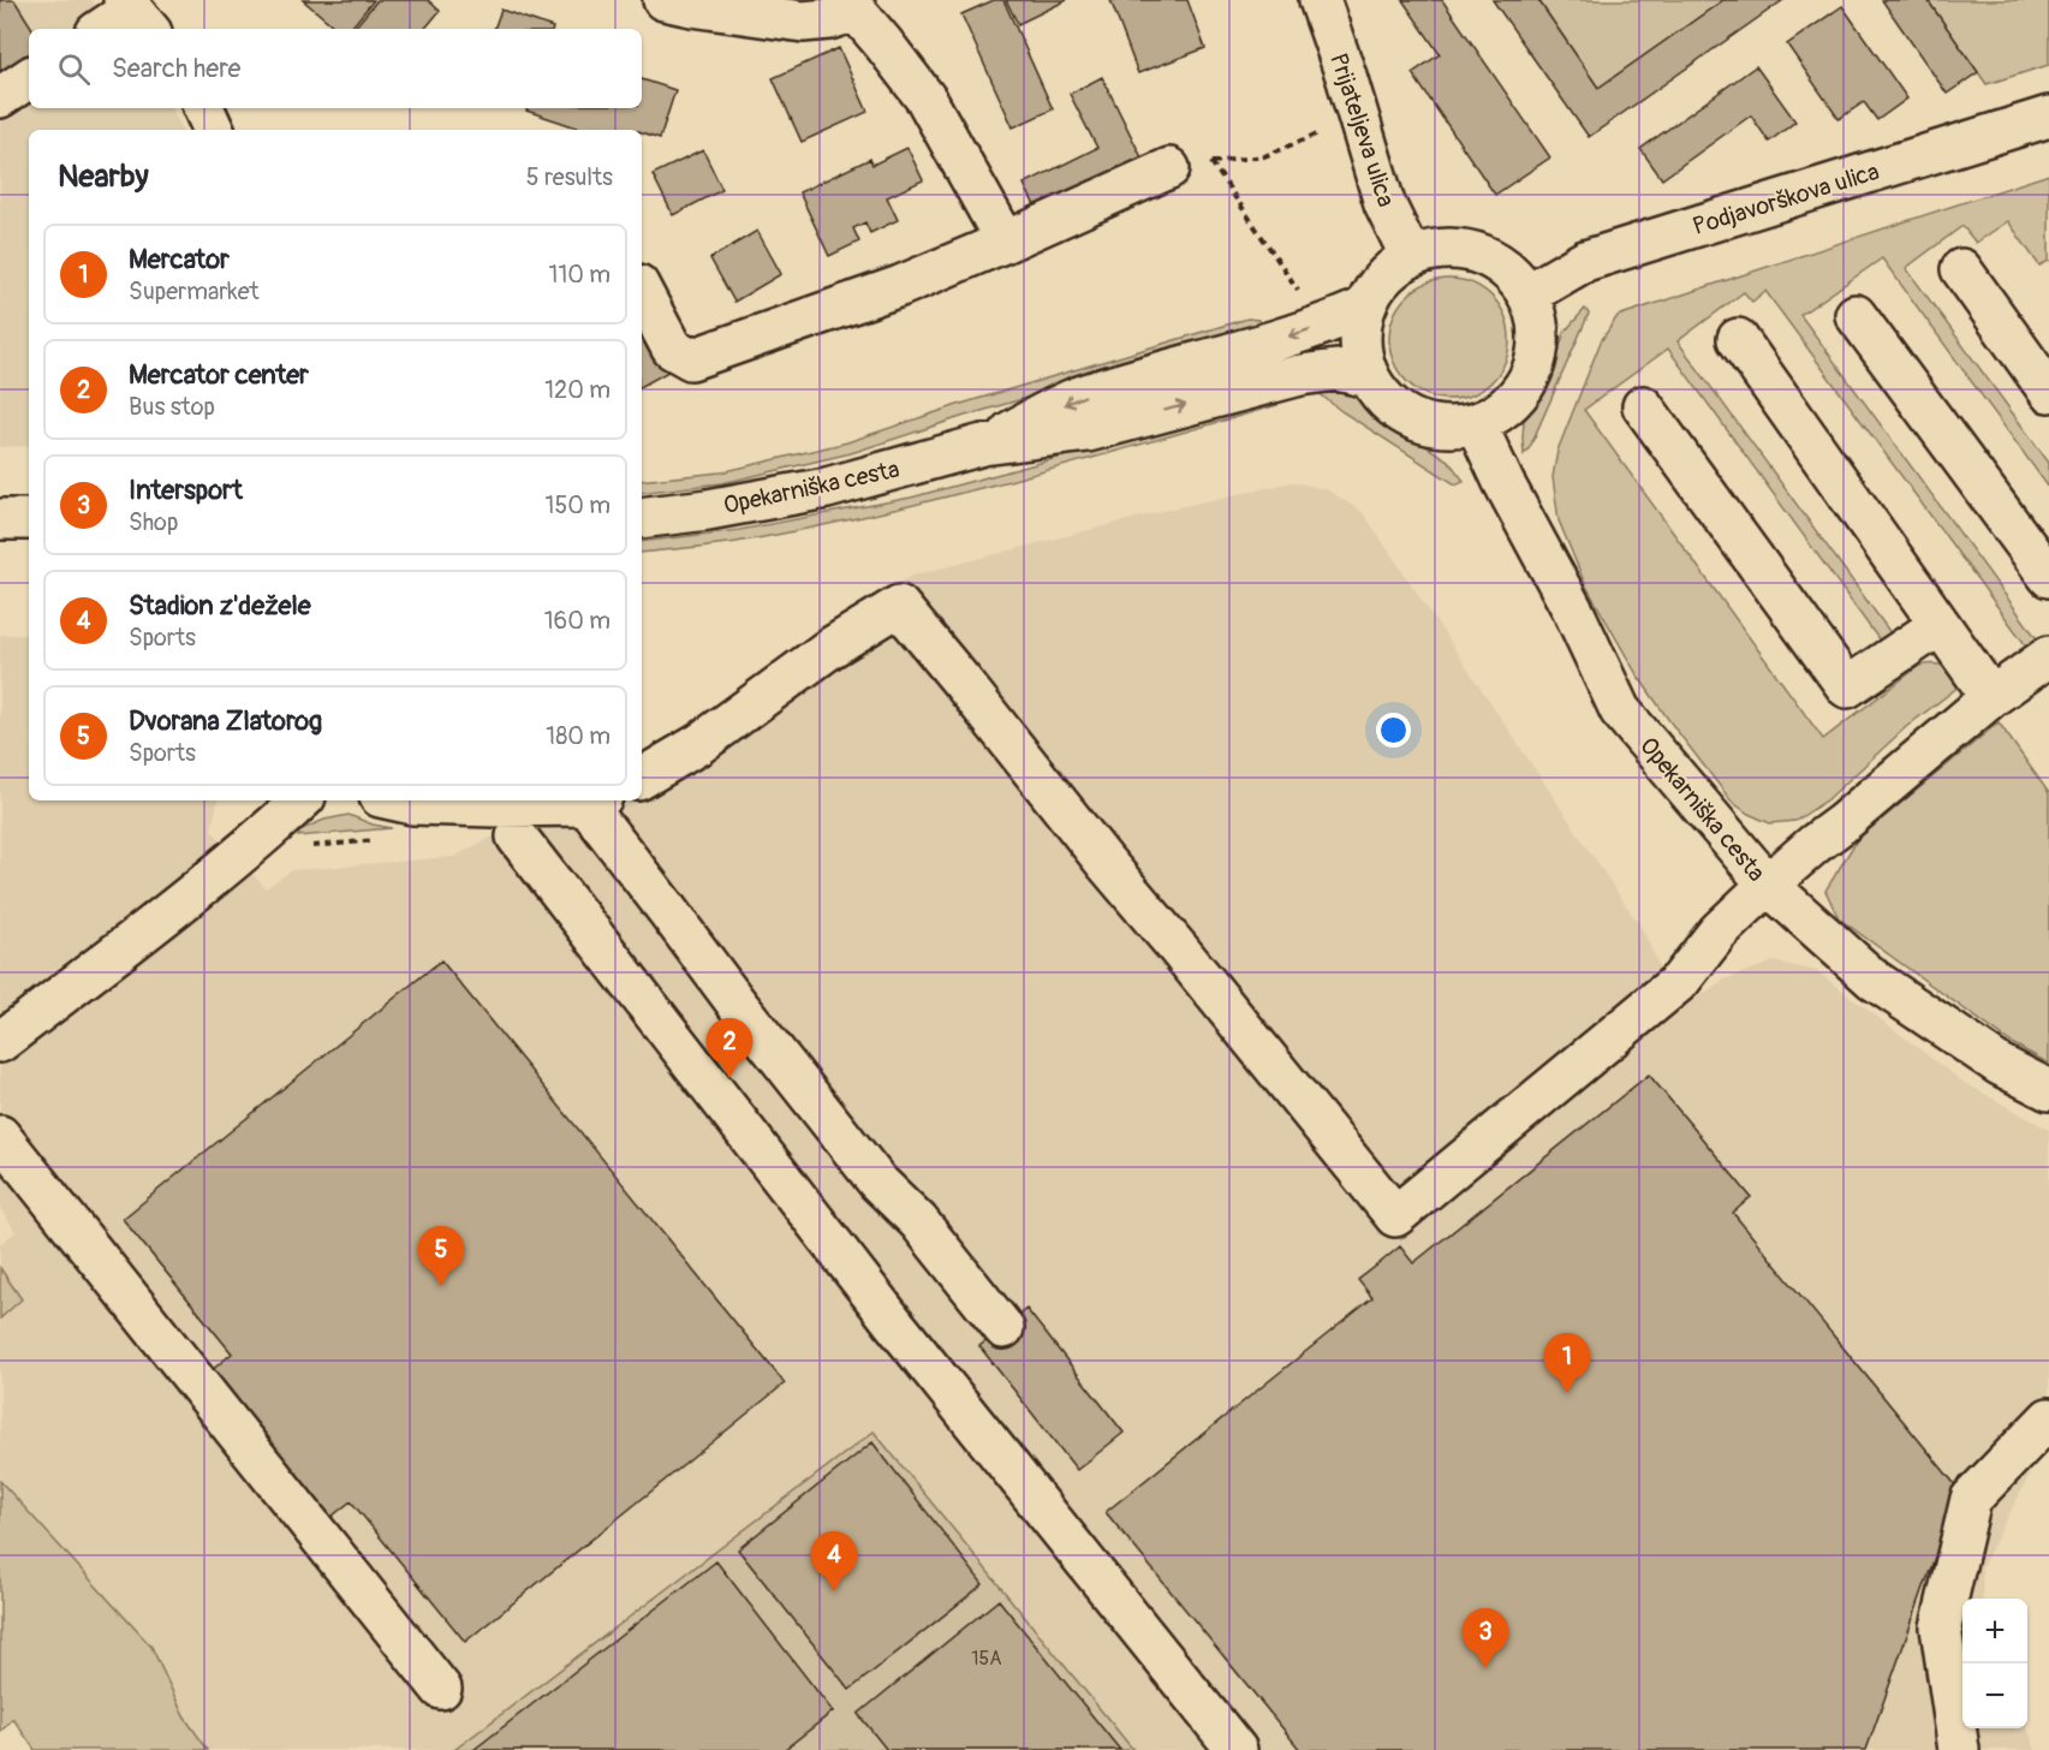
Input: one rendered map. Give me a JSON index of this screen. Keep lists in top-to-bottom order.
{
  "streets": {
    "street": ["Prijateljeva ulica", "Podjavorškova ulica", "Opekarniška cesta"]
  },
  "crossings": [
    ["Prijateljeva ulica", "Podjavorškova ulica"],
    ["Prijateljeva ulica", "Opekarniška cesta"],
    ["Podjavorškova ulica", "Opekarniška cesta"]
  ],
  "house_numbers": ["15A"],
  "page": {
    "search": "Search here",
    "heading": ["Nearby", "5 results"],
    "list": [
      {
        "mark": "1",
        "name": "Mercator",
        "note": "Supermarket",
        "value": "110 m"
      },
      {
        "mark": "2",
        "name": "Mercator center",
        "note": "Bus stop",
        "value": "120 m"
      },
      {
        "mark": "3",
        "name": "Intersport",
        "note": "Shop",
        "value": "150 m"
      },
      {
        "mark": "4",
        "name": "Stadion z'dežele",
        "note": "Sports",
        "value": "160 m"
      },
      {
        "mark": "5",
        "name": "Dvorana Zlatorog",
        "note": "Sports",
        "value": "180 m"
      }
    ],
    "pins": [
      "2",
      "5",
      "1",
      "4",
      "3"
    ],
    "map_buttons": ["+", "−"]
  }
}
